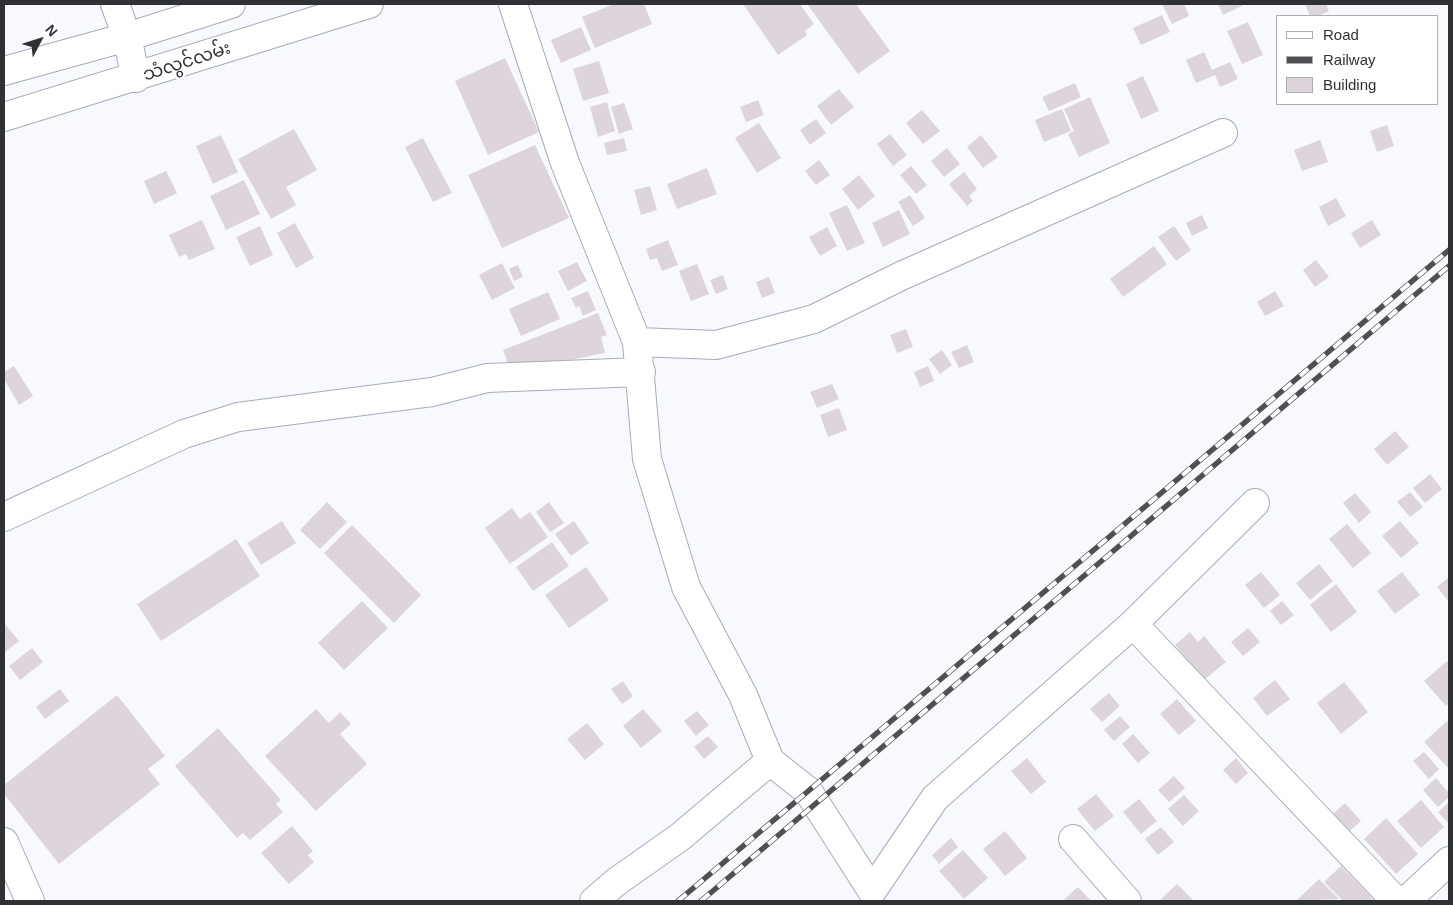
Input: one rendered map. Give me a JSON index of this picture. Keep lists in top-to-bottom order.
{
  "streets": {
    "street": ["သံလွင်လမ်း"]
  },
  "legend": ["Road", "Railway", "Building"],
  "north": "top right"
}
